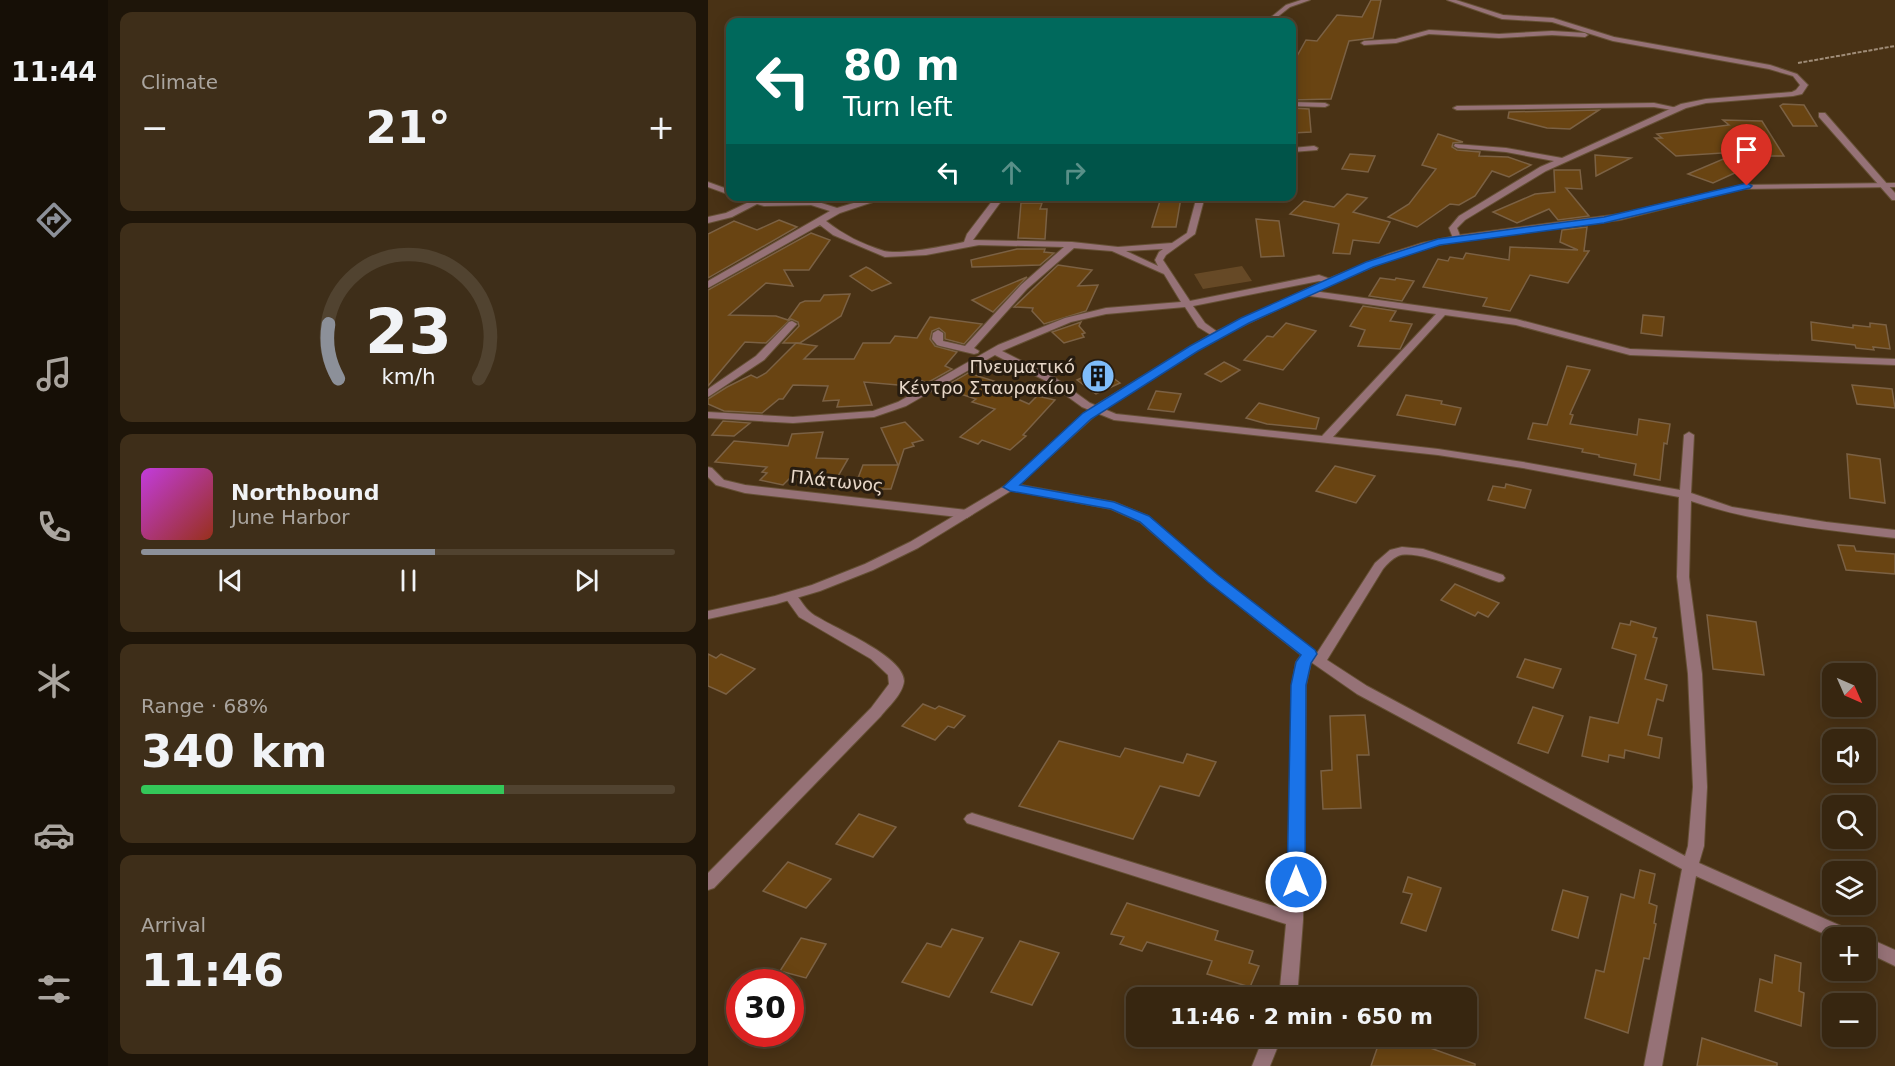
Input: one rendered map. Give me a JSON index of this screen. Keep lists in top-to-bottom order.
{
  "streets": {
    "street": ["Πλάτωνος"]
  },
  "places": {
    "building": ["Πνευματικό Κέντρο Σταυρακίου"]
  },
  "north": "bottom right",
  "page": {
    "tabs": "11:44",
    "tile": [
      "Climate",
      ["Range · 68%", "340 km"],
      ["Arrival", "11:46"]
    ],
    "turn": ["80 m", "Turn left"],
    "heat": ["−", "21°", "+"],
    "song": ["Northbound", "June Harbor"],
    "map_buttons": ["+", "−"],
    "limit": "30",
    "trip": "11:46 · 2 min · 650 m",
    "gauge": ["23", "km/h"]
  }
}
